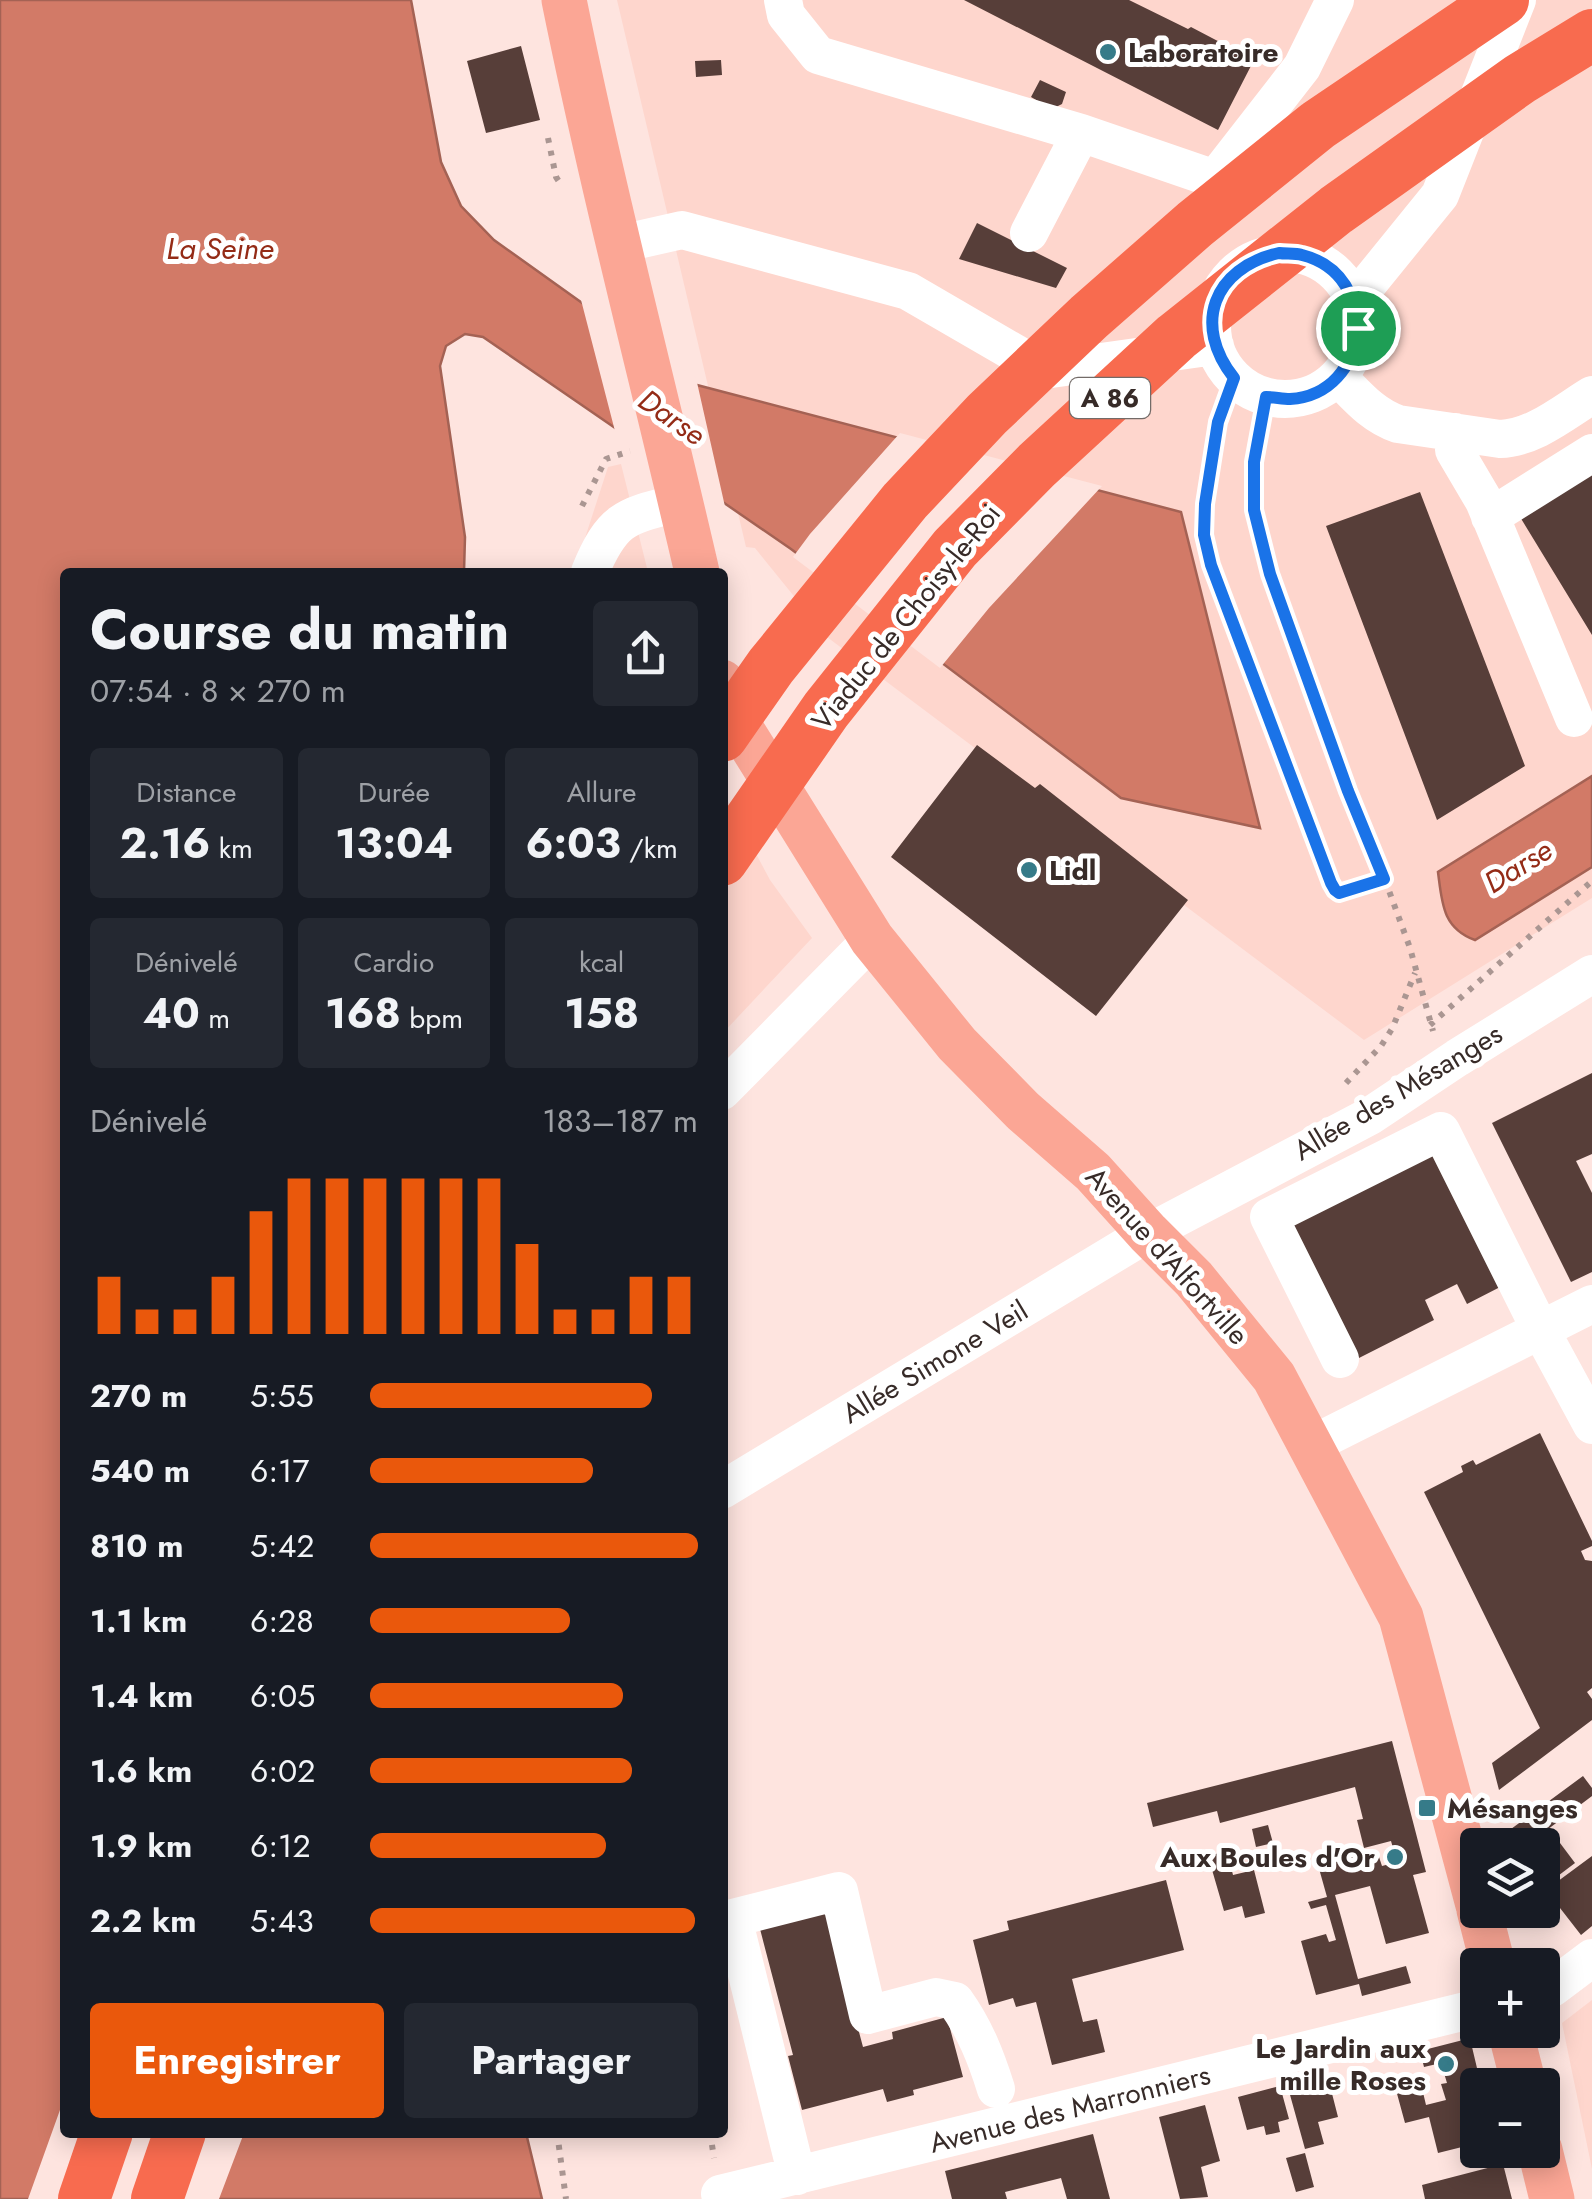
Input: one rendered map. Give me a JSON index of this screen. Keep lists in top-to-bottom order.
{
  "streets": {
    "highway": ["A 86", "Viaduc de Choisy-le-Roi"],
    "main road": ["Avenue d'Alfortville"],
    "street": ["Allée des Mésanges", "Allée Simone Veil", "Avenue des Marronniers"]
  },
  "crossings": [
    ["Allée des Mésanges", "Avenue d'Alfortville"],
    ["Allée des Mésanges", "Allée Simone Veil"],
    ["Avenue d'Alfortville", "Allée Simone Veil"]
  ],
  "water": ["La Seine", "Darse"],
  "places": {
    "other": [
      "Laboratoire",
      "Lidl",
      "Aux Boules d'Or",
      "Le Jardin aux mille Roses"
    ],
    "transit": ["Mésanges"]
  },
  "page": {
    "heading": ["Course du matin", "07:54 · 8 × 270 m"],
    "stats": [
      ["Distance", "2.16 km"],
      ["Durée", "13:04"],
      ["Allure", "6:03 /km"],
      ["Dénivelé", "40 m"],
      ["Cardio", "168 bpm"],
      ["kcal", "158"]
    ],
    "chart": ["Dénivelé", "183–187 m"],
    "list": [
      {
        "name": "270 m",
        "note": "5:55"
      },
      {
        "name": "540 m",
        "note": "6:17"
      },
      {
        "name": "810 m",
        "note": "5:42"
      },
      {
        "name": "1.1 km",
        "note": "6:28"
      },
      {
        "name": "1.4 km",
        "note": "6:05"
      },
      {
        "name": "1.6 km",
        "note": "6:02"
      },
      {
        "name": "1.9 km",
        "note": "6:12"
      },
      {
        "name": "2.2 km",
        "note": "5:43"
      }
    ],
    "map_buttons": ["+", "−"],
    "buttons": ["Enregistrer", "Partager"]
  }
}
